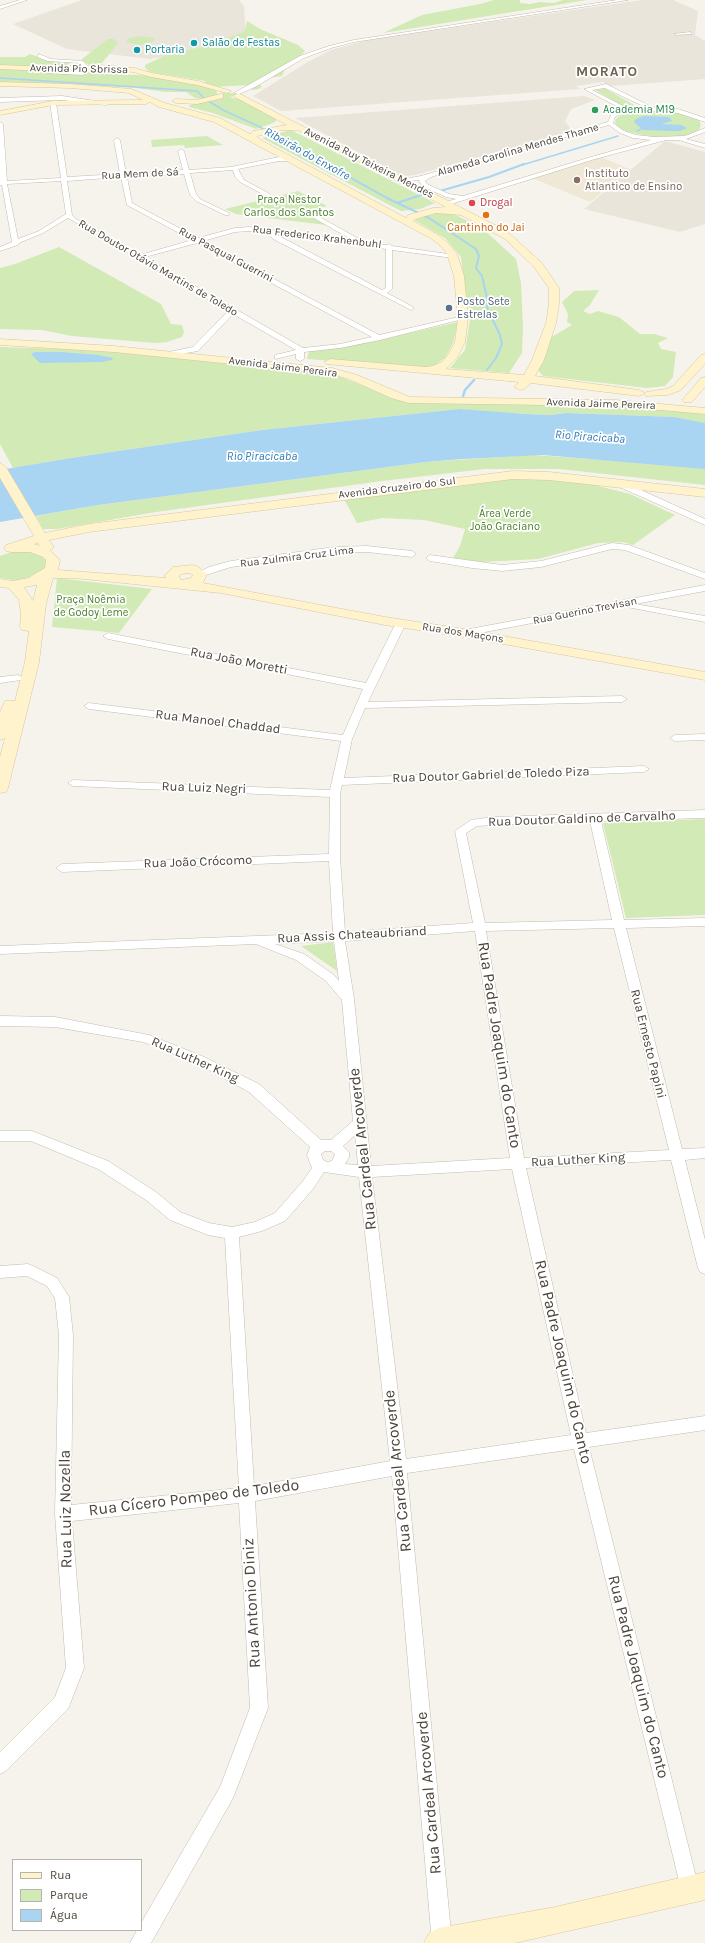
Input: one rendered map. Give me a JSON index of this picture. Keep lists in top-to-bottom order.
{
  "streets": {
    "main road": [
      "Avenida Pio Sbrissa",
      "Avenida Ruy Teixeira Mendes",
      "Avenida Jaime Pereira",
      "Avenida Cruzeiro do Sul",
      "Rua dos Maçons"
    ],
    "street": [
      "Alameda Carolina Mendes Thame",
      "Rua Mem de Sá",
      "Rua Frederico Krahenbuhl",
      "Rua Pasqual Guerrini",
      "Rua Doutor Otávio Martins de Toledo",
      "Rua Zulmira Cruz Lima",
      "Rua Guerino Trevisan",
      "Rua João Moretti",
      "Rua Manoel Chaddad",
      "Rua Doutor Gabriel de Toledo Piza",
      "Rua Luiz Negri",
      "Rua Doutor Galdino de Carvalho",
      "Rua João Crócomo",
      "Rua Assis Chateaubriand",
      "Rua Ernesto Papini",
      "Rua Padre Joaquim do Canto",
      "Rua Luther King",
      "Rua Cardeal Arcoverde",
      "Rua Cícero Pompeo de Toledo",
      "Rua Luiz Nozella",
      "Rua Antonio Diniz"
    ]
  },
  "crossings": [
    ["Avenida Pio Sbrissa", "Avenida Ruy Teixeira Mendes"],
    ["Alameda Carolina Mendes Thame", "Avenida Ruy Teixeira Mendes"],
    ["Avenida Ruy Teixeira Mendes", "Avenida Jaime Pereira"],
    ["Rua Mem de Sá", "Rua Pasqual Guerrini"],
    ["Rua Mem de Sá", "Rua Doutor Otávio Martins de Toledo"],
    ["Rua Frederico Krahenbuhl", "Rua Pasqual Guerrini"],
    ["Rua Frederico Krahenbuhl", "Rua Doutor Otávio Martins de Toledo"],
    ["Rua Doutor Otávio Martins de Toledo", "Avenida Jaime Pereira"],
    ["Avenida Cruzeiro do Sul", "Rua dos Maçons"],
    ["Rua Zulmira Cruz Lima", "Rua dos Maçons"],
    ["Rua Guerino Trevisan", "Rua dos Maçons"],
    ["Rua dos Maçons", "Rua Cardeal Arcoverde"],
    ["Rua João Moretti", "Rua Cardeal Arcoverde"],
    ["Rua Manoel Chaddad", "Rua Cardeal Arcoverde"],
    ["Rua Doutor Gabriel de Toledo Piza", "Rua Luiz Negri"],
    ["Rua Doutor Gabriel de Toledo Piza", "Rua Cardeal Arcoverde"],
    ["Rua Luiz Negri", "Rua Cardeal Arcoverde"],
    ["Rua Doutor Galdino de Carvalho", "Rua Ernesto Papini"],
    ["Rua Doutor Galdino de Carvalho", "Rua Padre Joaquim do Canto"],
    ["Rua João Crócomo", "Rua Cardeal Arcoverde"],
    ["Rua Assis Chateaubriand", "Rua Ernesto Papini"],
    ["Rua Assis Chateaubriand", "Rua Padre Joaquim do Canto"],
    ["Rua Assis Chateaubriand", "Rua Cardeal Arcoverde"],
    ["Rua Ernesto Papini", "Rua Luther King"],
    ["Rua Padre Joaquim do Canto", "Rua Luther King"],
    ["Rua Padre Joaquim do Canto", "Rua Cícero Pompeo de Toledo"],
    ["Rua Luther King", "Rua Cardeal Arcoverde"],
    ["Rua Cardeal Arcoverde", "Rua Cícero Pompeo de Toledo"],
    ["Rua Cícero Pompeo de Toledo", "Rua Luiz Nozella"],
    ["Rua Cícero Pompeo de Toledo", "Rua Antonio Diniz"]
  ],
  "districts": ["MORATO"],
  "water": ["Ribeirão do Enxofre", "Rio Piracicaba"],
  "parks": ["Praça Nestor Carlos dos Santos", "Área Verde João Graciano", "Praça Noêmia de Godoy Leme"],
  "places": [
    "Salão de Festas",
    "Portaria",
    "Academia M19",
    "Instituto Atlantico de Ensino",
    "Drogal",
    "Cantinho do Jai",
    "Posto Sete Estrelas"
  ],
  "legend": ["Rua", "Parque", "Água"]
}
